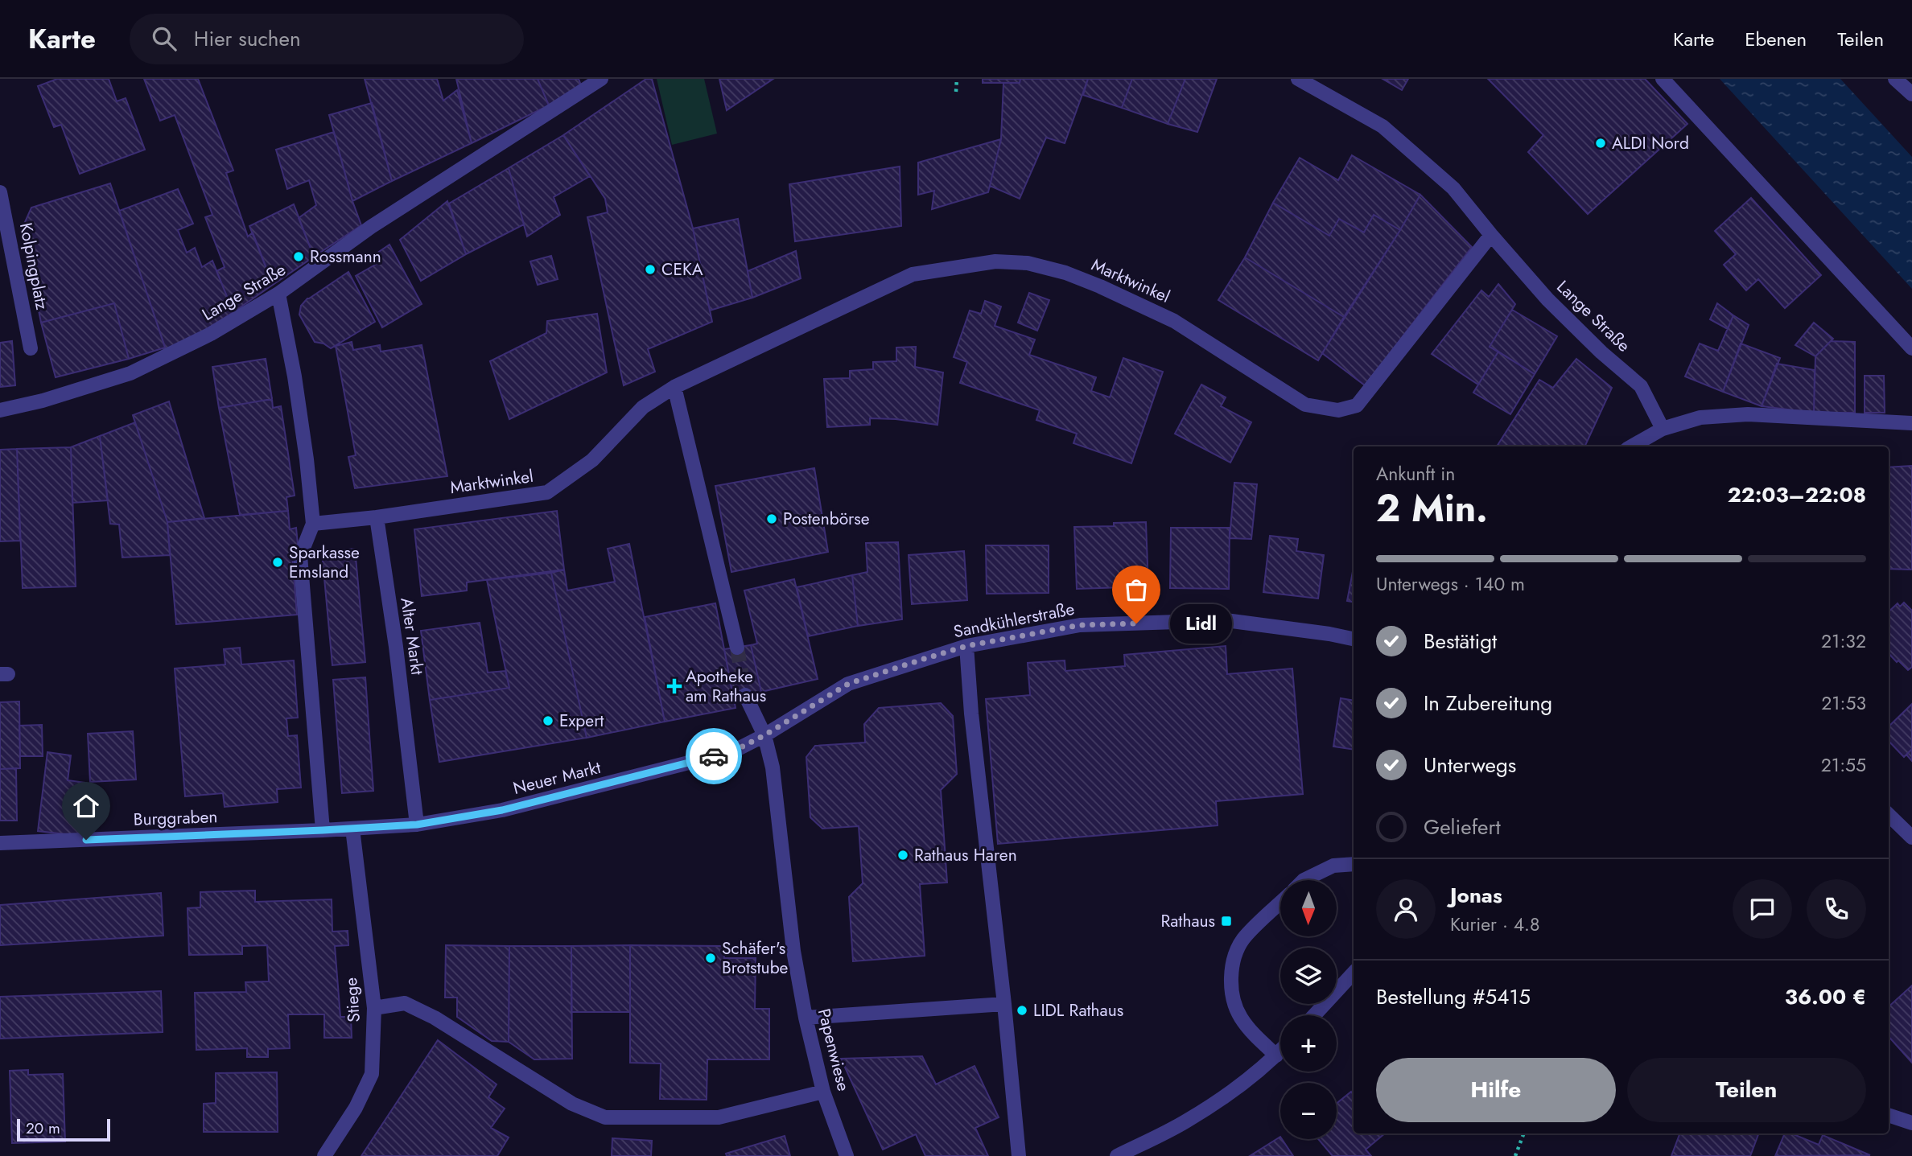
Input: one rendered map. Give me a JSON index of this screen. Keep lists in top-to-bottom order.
{
  "streets": {
    "street": [
      "Kolpingplatz",
      "Marktwinkel",
      "Lange Straße",
      "Sandkühlerstraße",
      "Alter Markt",
      "Neuer Markt",
      "Burggraben",
      "Stiege",
      "Papenwiese"
    ]
  },
  "crossings": [
    ["Marktwinkel", "Lange Straße"],
    ["Marktwinkel", "Alter Markt"],
    ["Sandkühlerstraße", "Neuer Markt"],
    ["Sandkühlerstraße", "Papenwiese"],
    ["Alter Markt", "Neuer Markt"],
    ["Neuer Markt", "Burggraben"],
    ["Neuer Markt", "Stiege"],
    ["Neuer Markt", "Papenwiese"],
    ["Burggraben", "Stiege"]
  ],
  "places": {
    "other": [
      "ALDI Nord",
      "Rossmann",
      "CEKA",
      "Postenbörse",
      "Sparkasse Emsland",
      "Lidl",
      "Expert",
      "Rathaus Haren",
      "Schäfer's Brotstube",
      "LIDL Rathaus"
    ],
    "health": ["Apotheke am Rathaus"],
    "transit": ["Rathaus"]
  },
  "scale_bar": "20 m",
  "north": "bottom",
  "page": {
    "header": "Karte",
    "search": "Hier suchen",
    "nav": ["Karte", "Ebenen", "Teilen"],
    "heading": ["2 Min.", "Ankunft in", "22:03–22:08"],
    "panel": [
      "Jonas",
      "Kurier · 4.8",
      "Bestellung #5415",
      "36.00 €"
    ],
    "bar": "Unterwegs · 140 m",
    "bubble": "Lidl",
    "list": [
      ["Bestätigt", "21:32"],
      ["In Zubereitung", "21:53"],
      ["Unterwegs", "21:55"],
      "Geliefert"
    ],
    "map_buttons": ["+", "−"],
    "buttons": ["Hilfe", "Teilen"],
    "scale": "20 m"
  }
}
